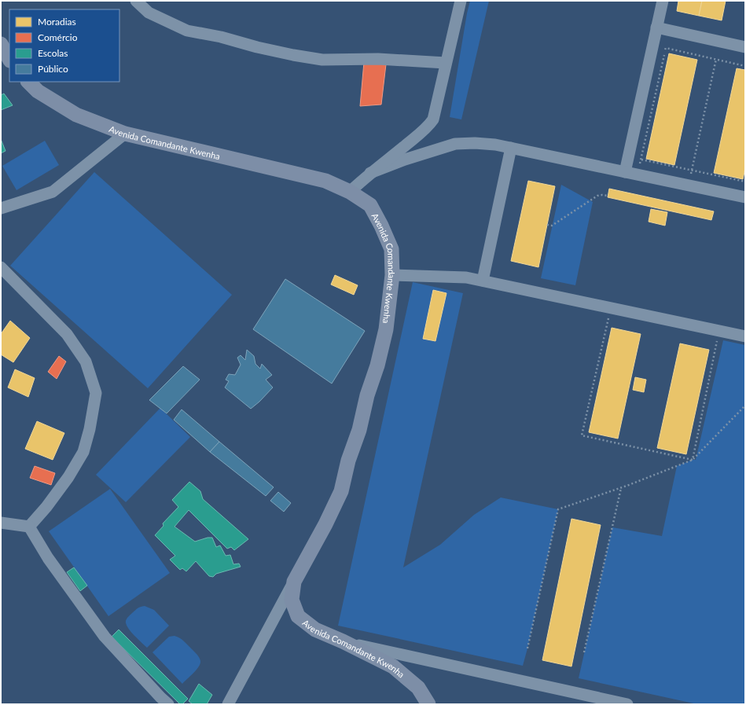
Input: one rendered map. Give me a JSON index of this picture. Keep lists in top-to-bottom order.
{
  "streets": {
    "main road": ["Avenida Comandante Kwenha"]
  },
  "legend": [
    "Moradias",
    "Comércio",
    "Escolas",
    "Público"
  ]
}
